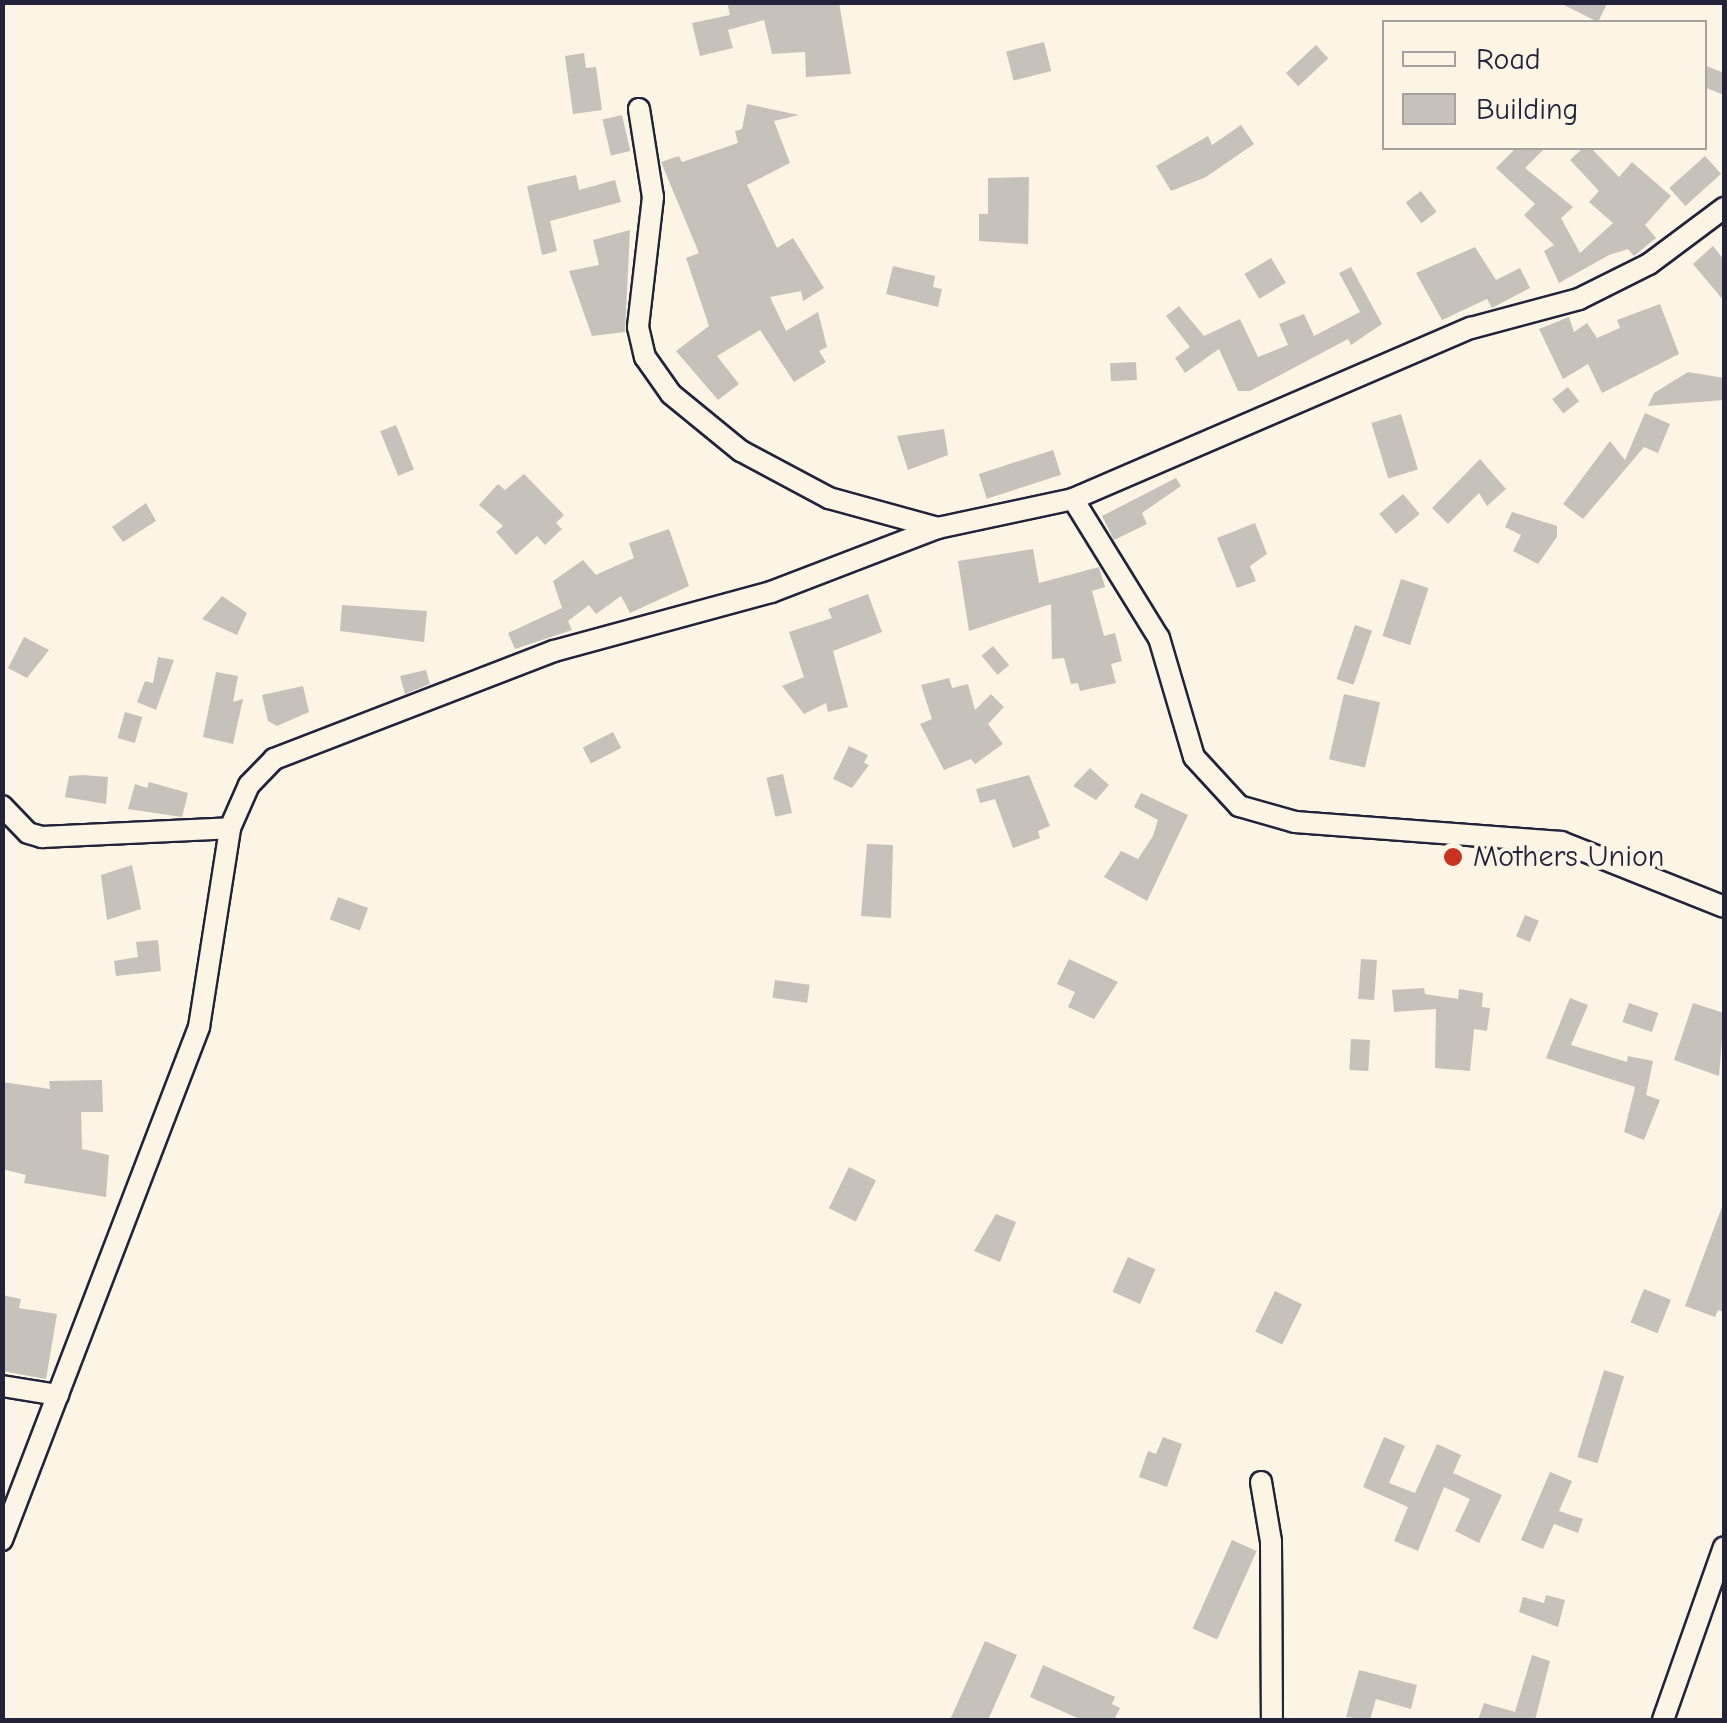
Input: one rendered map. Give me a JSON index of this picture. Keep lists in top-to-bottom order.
{
  "places": ["Mothers Union"],
  "legend": ["Road", "Building"]
}
